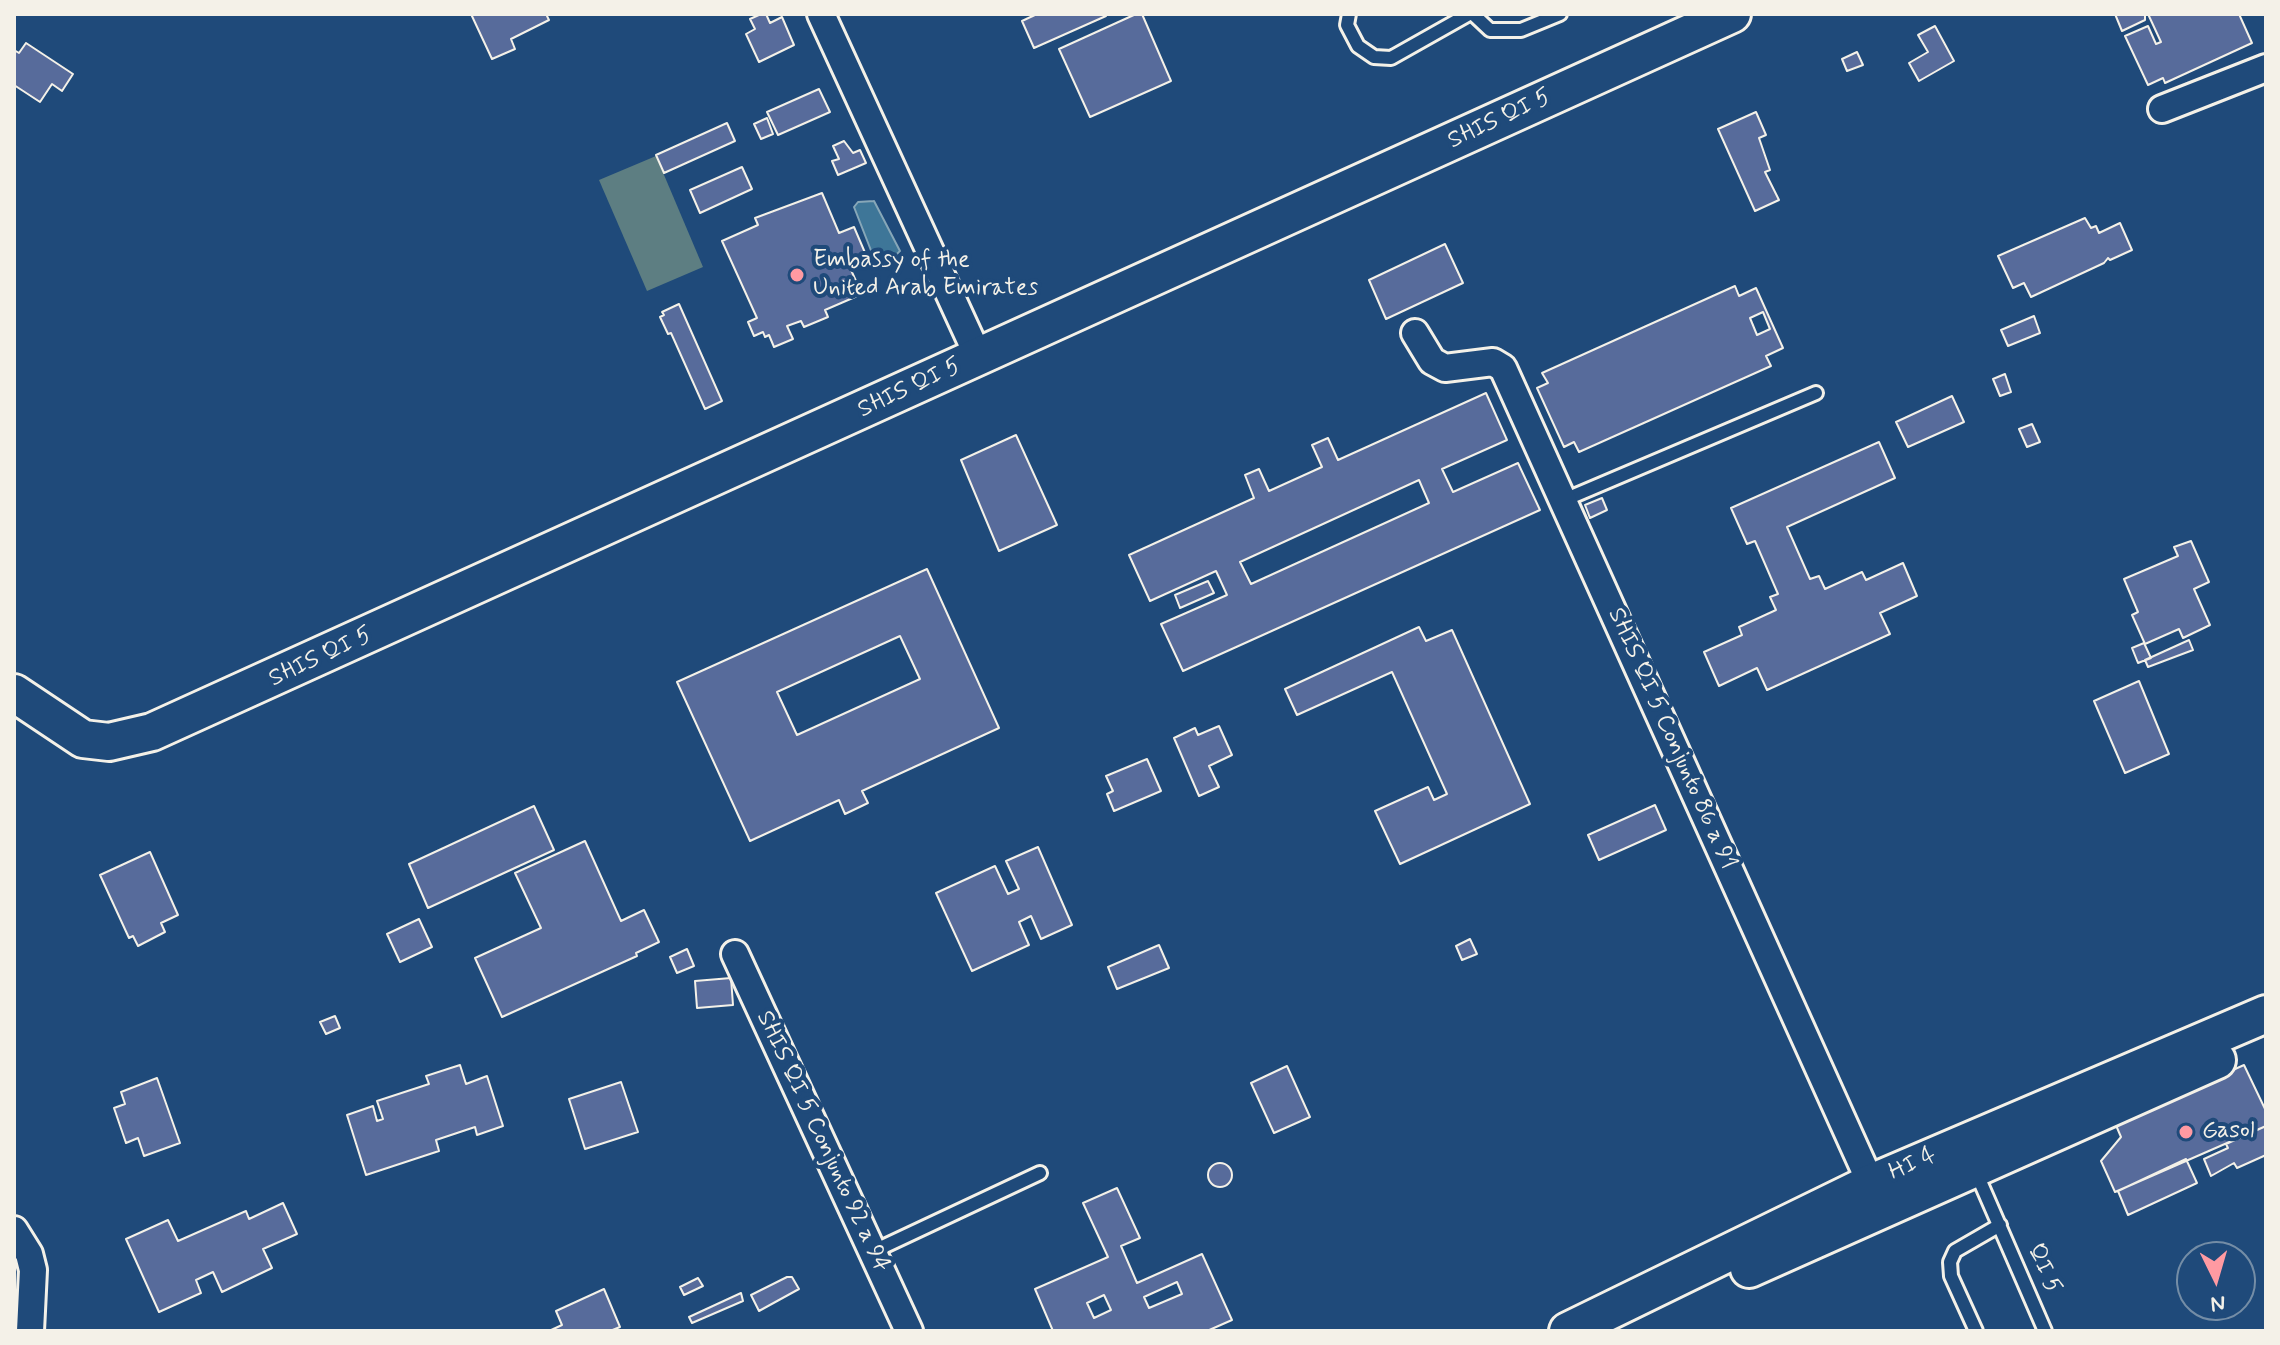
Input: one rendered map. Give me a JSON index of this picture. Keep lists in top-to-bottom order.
{
  "streets": {
    "street": [
      "SHIS QI 5",
      "SHIS QI 5 Conjunto 86 a 91",
      "SHIS QI 5 Conjunto 92 a 94",
      "HI 4"
    ],
    "lane": ["QI 5"]
  },
  "crossings": [
    ["SHIS QI 5 Conjunto 86 a 91", "HI 4"],
    ["HI 4", "QI 5"]
  ],
  "places": ["Embassy of the United Arab Emirates", "Gasol"],
  "north": "bottom"
}
